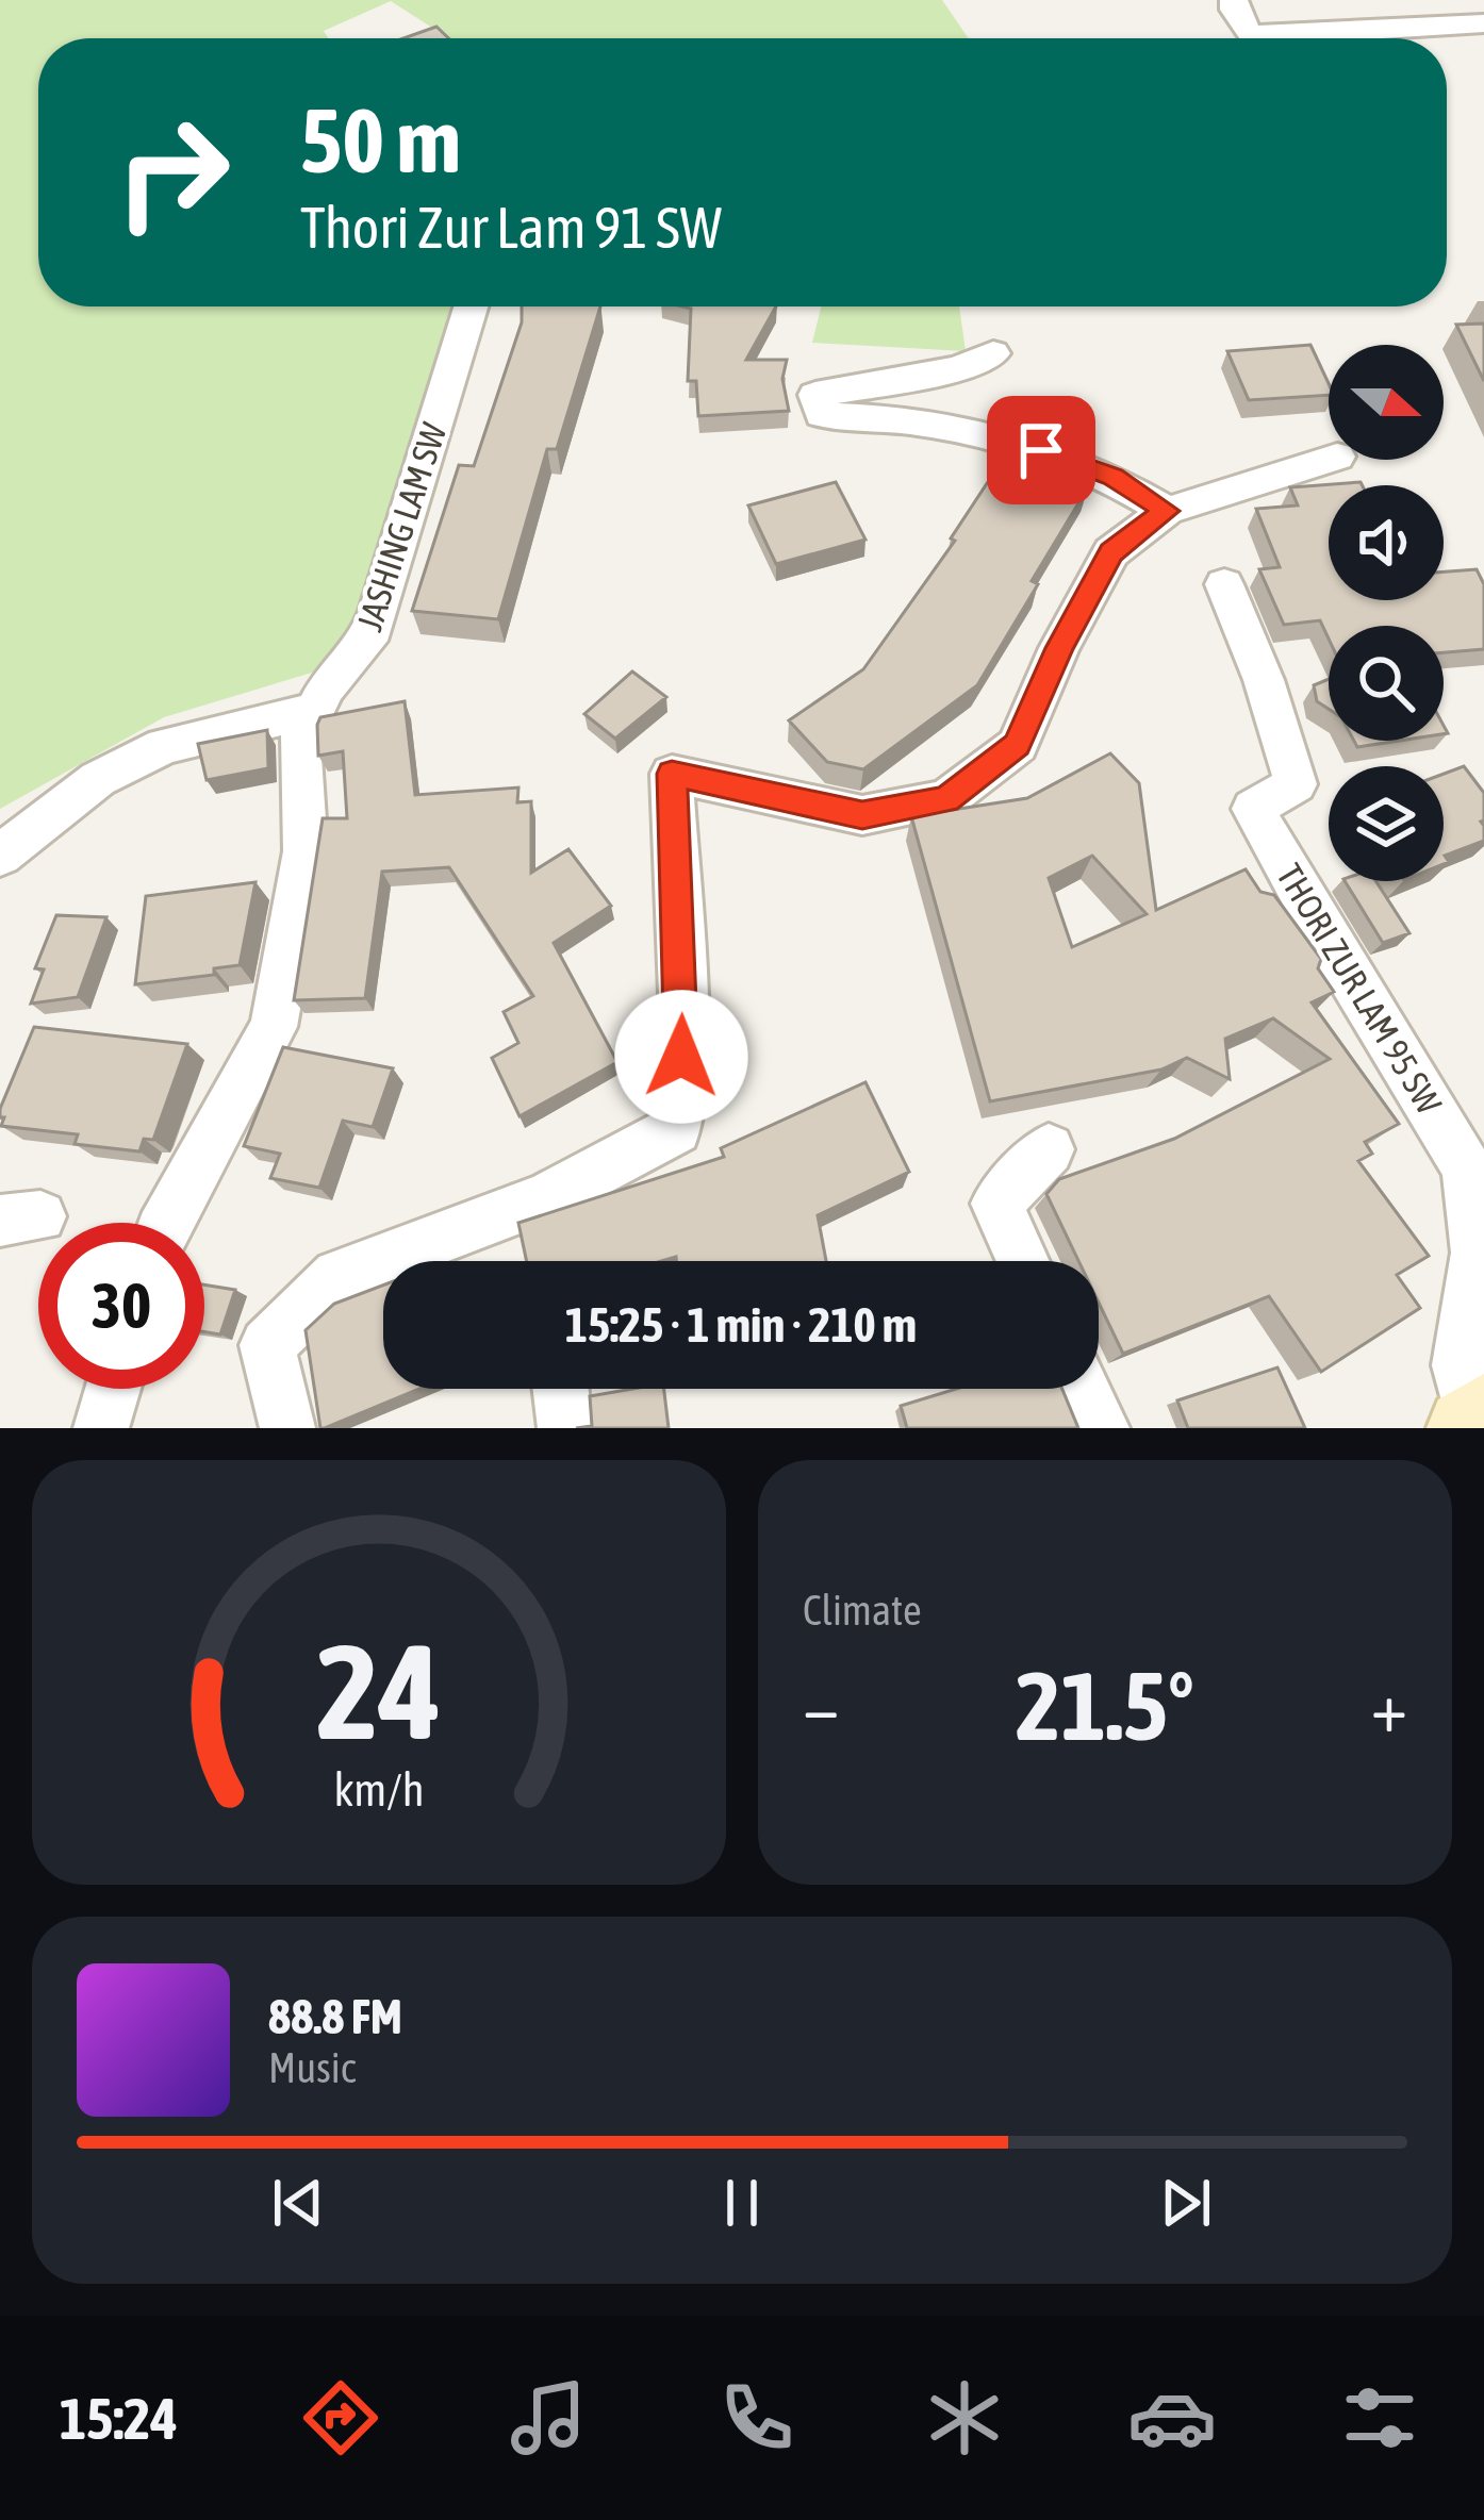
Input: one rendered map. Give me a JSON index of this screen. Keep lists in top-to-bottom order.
{
  "streets": {
    "street": ["JASHING LAM SW", "THORI ZUR LAM 95 SW"]
  },
  "north": "right",
  "page": {
    "turn": ["50 m", "Thori Zur Lam 91 SW"],
    "limit": "30",
    "trip": "15:25 · 1 min · 210 m",
    "tile": "Climate",
    "heat": ["−", "21.5°", "+"],
    "song": ["88.8 FM", "Music"],
    "tabs": "15:24",
    "gauge": ["24", "km/h"]
  }
}
